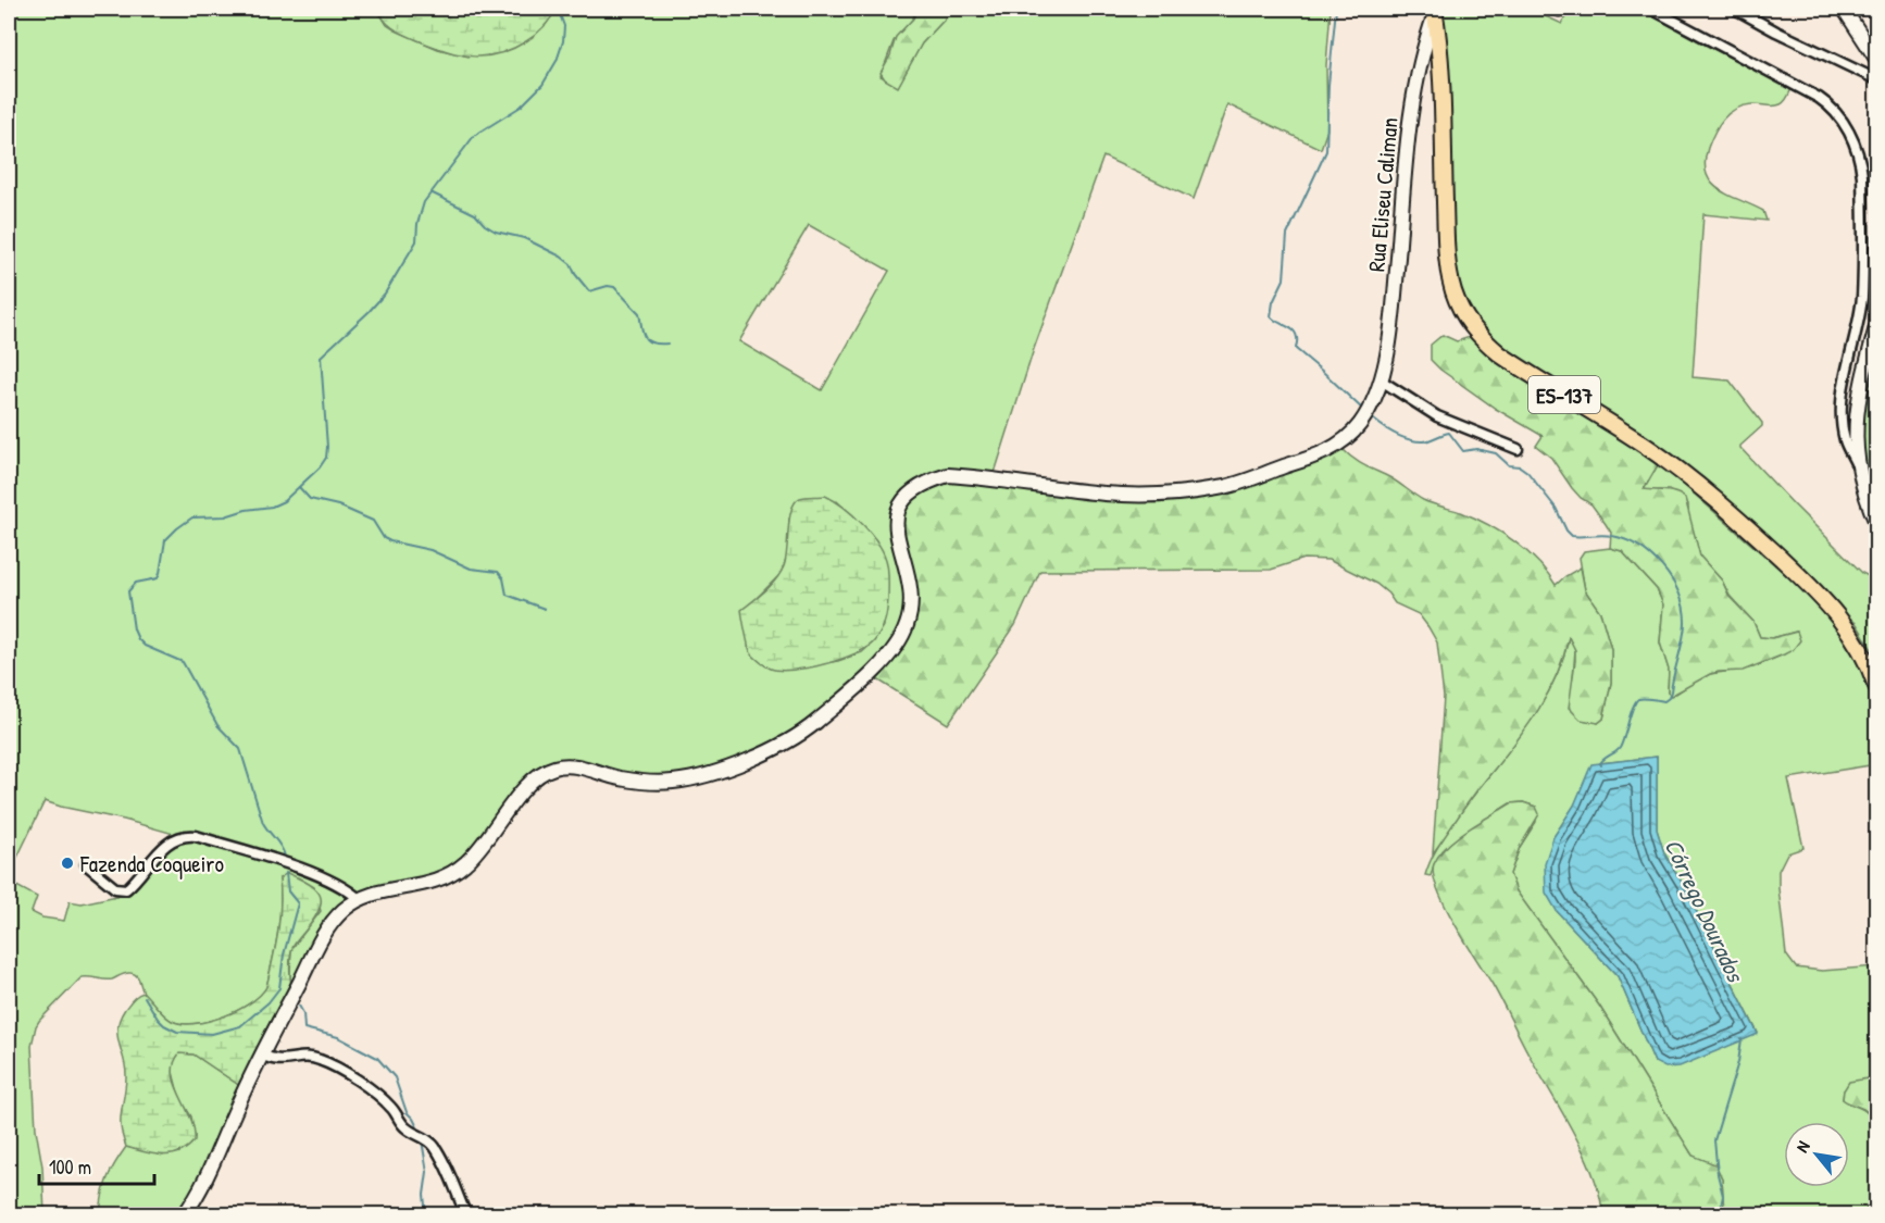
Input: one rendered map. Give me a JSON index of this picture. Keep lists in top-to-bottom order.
{
  "streets": {
    "main road": ["ES-137"],
    "street": ["Rua Eliseu Caliman"]
  },
  "crossings": [
    ["Rua Eliseu Caliman", "ES-137"]
  ],
  "water": ["Córrego Dourados"],
  "places": ["Fazenda Coqueiro"],
  "scale_bar": "100 m",
  "north": "top left"
}
